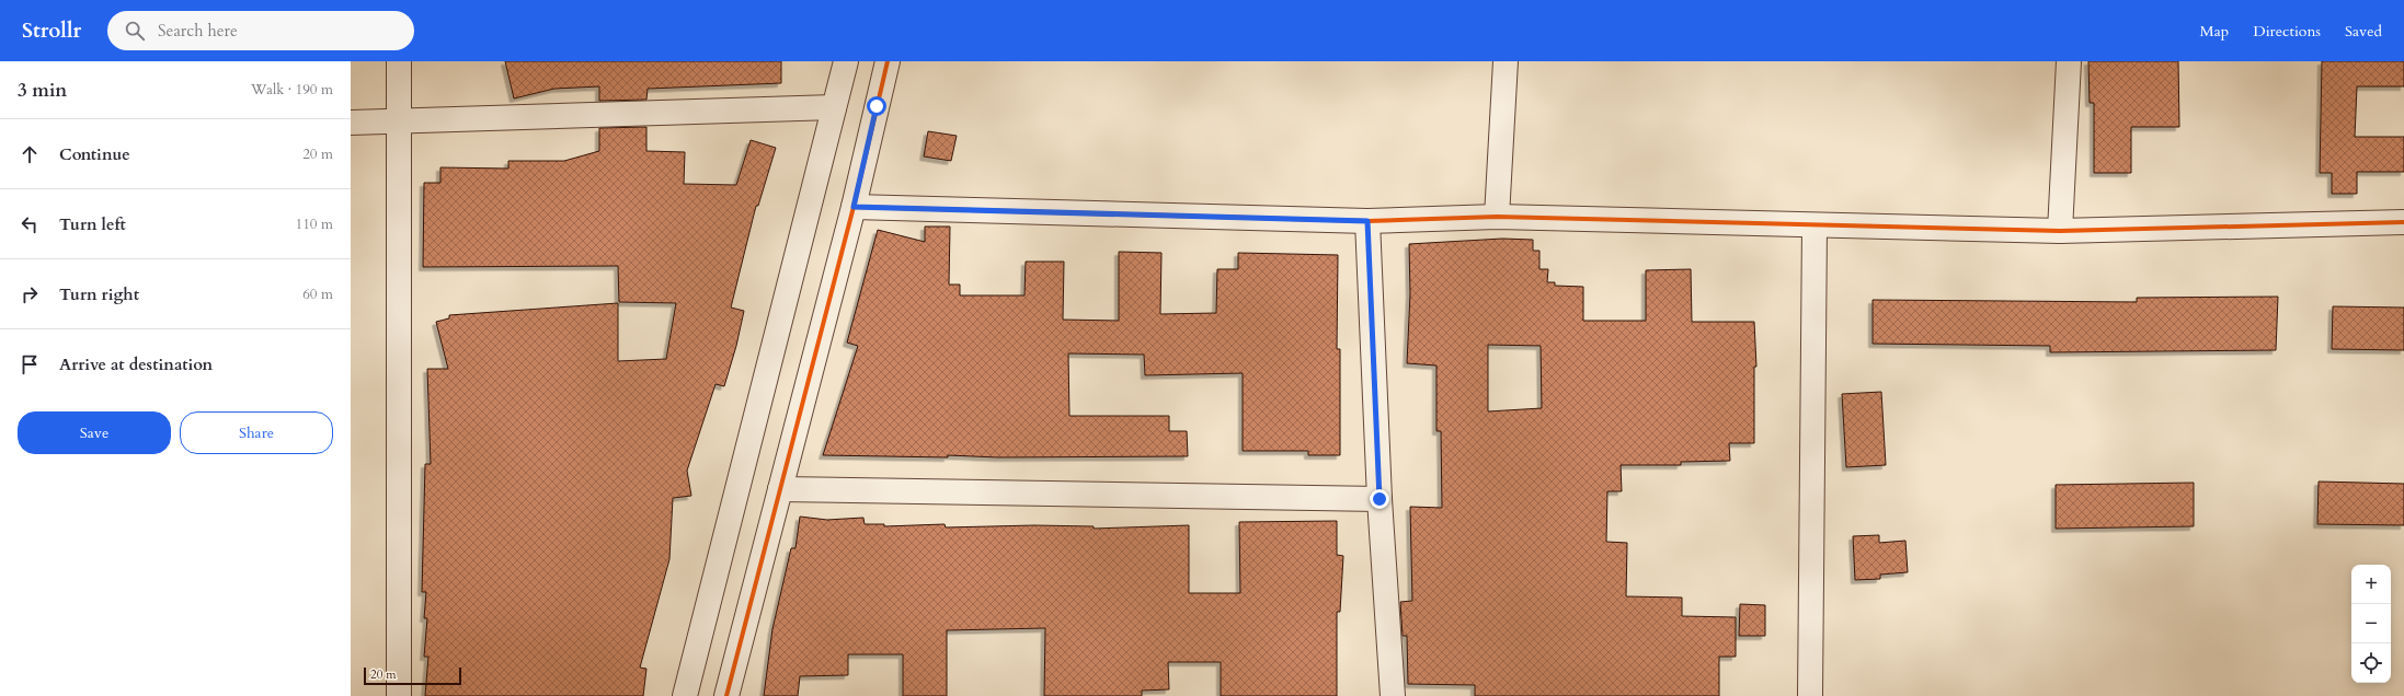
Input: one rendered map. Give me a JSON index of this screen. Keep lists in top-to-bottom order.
{
  "scale_bar": "20 m",
  "page": {
    "header": "Strollr",
    "search": "Search here",
    "nav": ["Map", "Directions", "Saved"],
    "heading": ["3 min", "Walk · 190 m"],
    "list": [
      ["Continue", "20 m"],
      ["Turn left", "110 m"],
      ["Turn right", "60 m"],
      "Arrive at destination"
    ],
    "buttons": ["Save", "Share"],
    "map_buttons": ["+", "−"],
    "scale": "20 m"
  }
}
